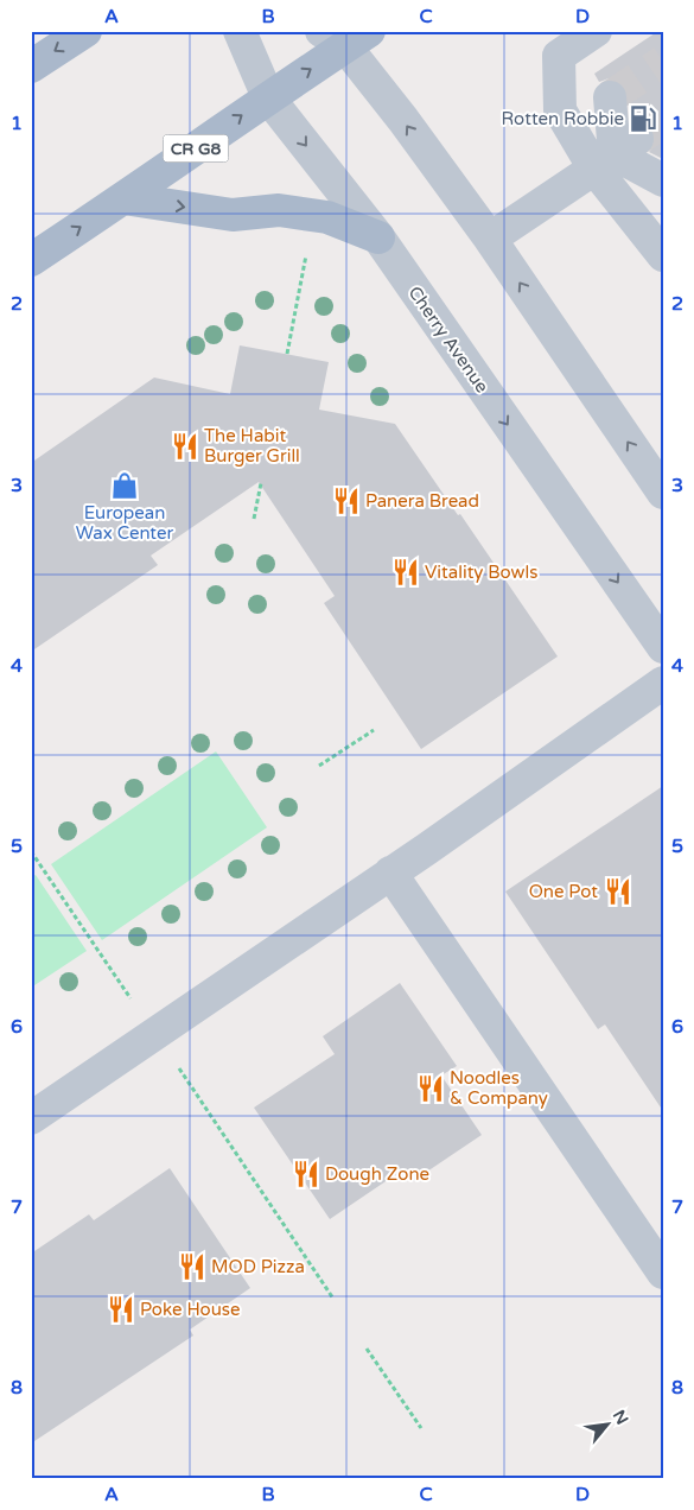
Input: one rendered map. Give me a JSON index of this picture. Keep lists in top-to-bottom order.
{
  "streets": {
    "main road": ["CR G8"],
    "street": ["Cherry Avenue"]
  },
  "crossings": [
    ["CR G8", "Cherry Avenue"]
  ],
  "places": {
    "fuel station": ["Rotten Robbie"],
    "restaurant": [
      "The Habit Burger Grill",
      "Panera Bread",
      "Vitality Bowls",
      "One Pot",
      "Noodles & Company",
      "Dough Zone",
      "MOD Pizza",
      "Poke House"
    ],
    "shop": ["European Wax Center"]
  },
  "north": "top right",
  "grid": {
    "columns": [
      "A",
      "B",
      "C",
      "D"
    ],
    "rows": [
      "1",
      "2",
      "3",
      "4",
      "5",
      "6",
      "7",
      "8"
    ]
  }
}
